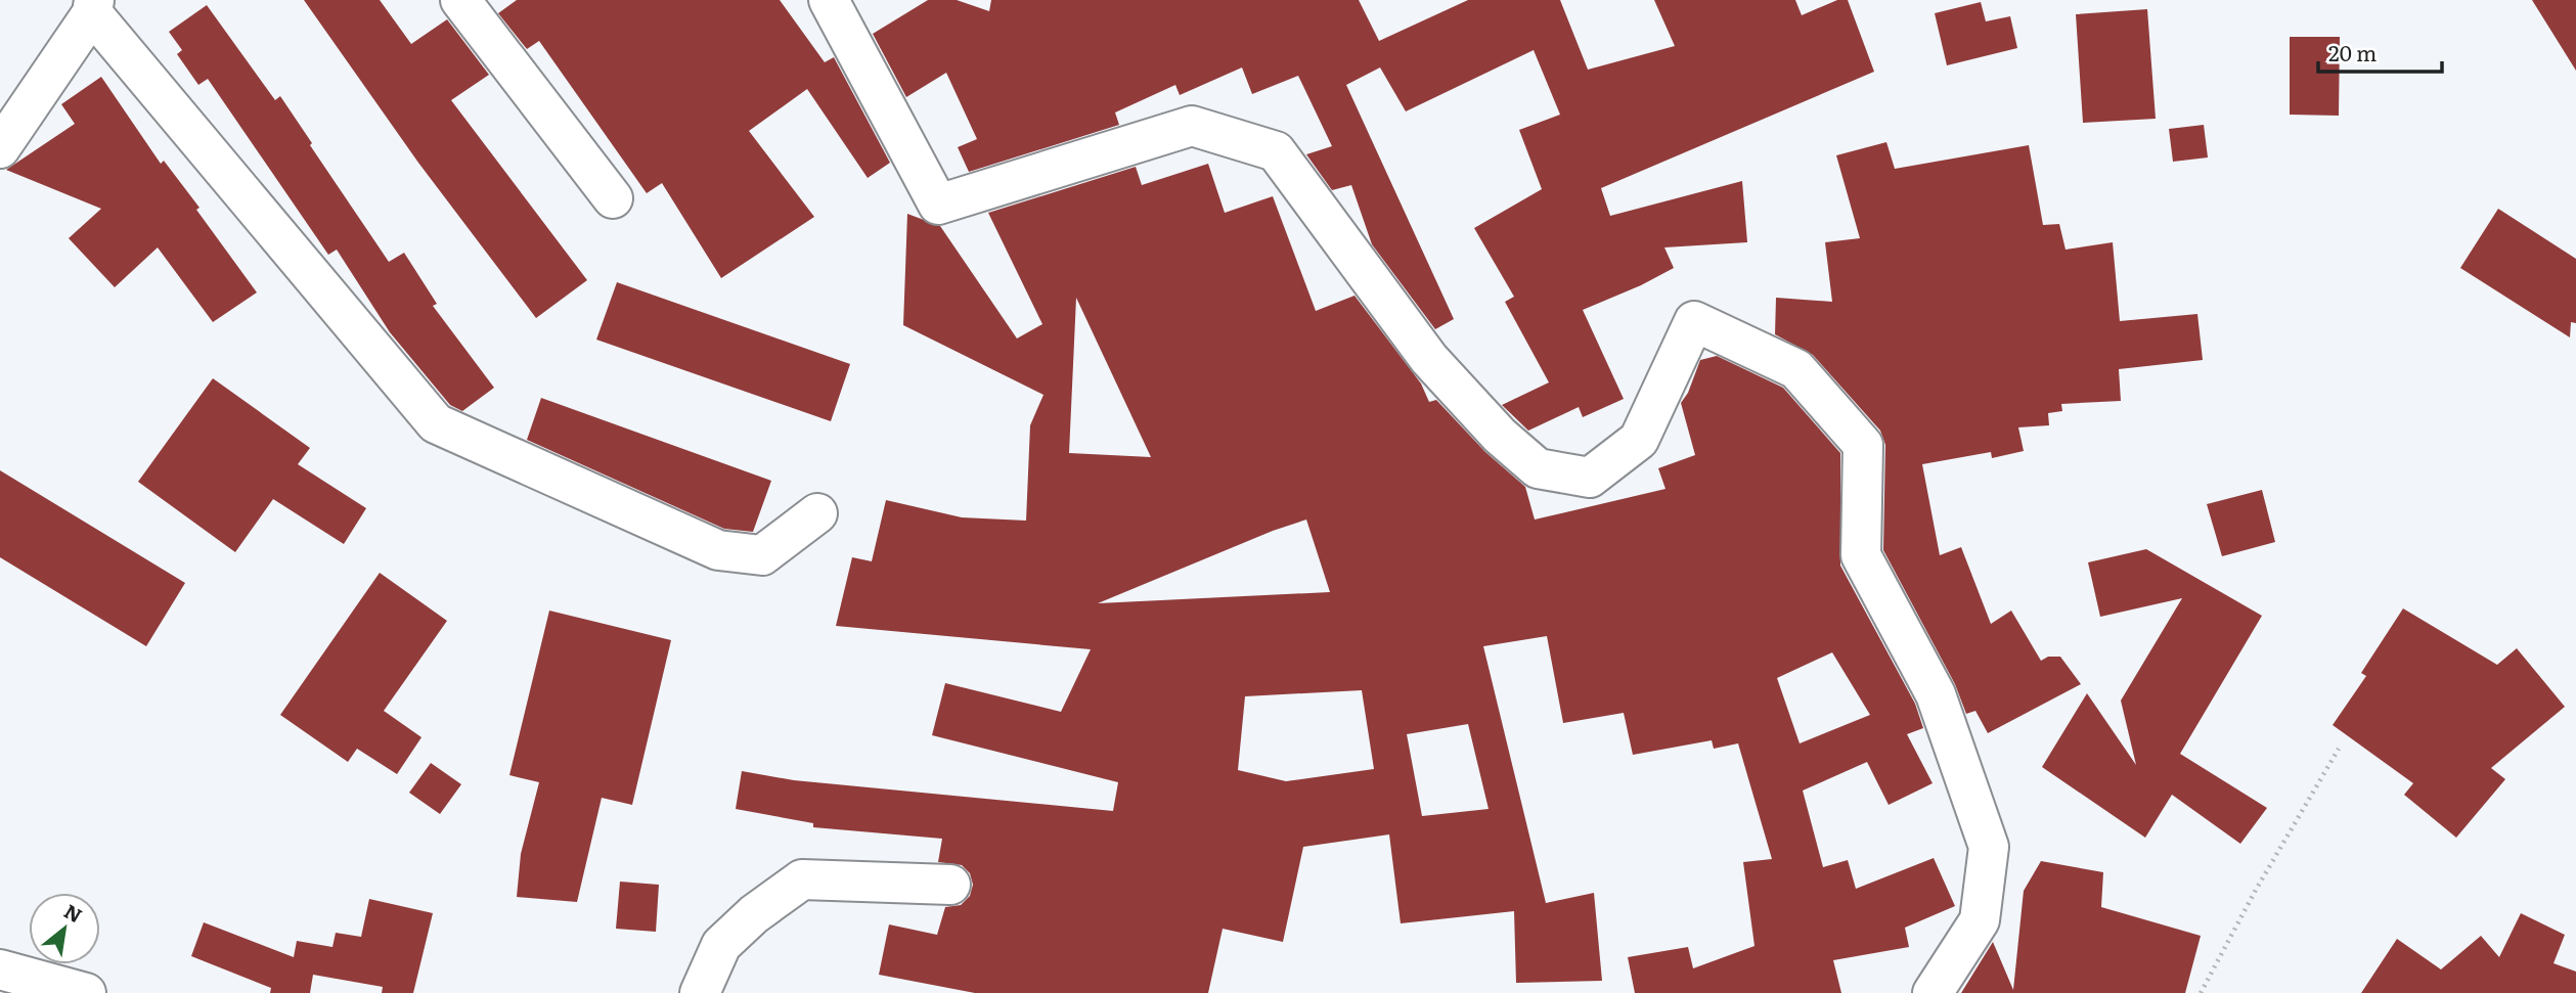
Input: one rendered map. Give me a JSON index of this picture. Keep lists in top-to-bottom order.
{
  "scale_bar": "20 m",
  "north": "top right"
}
